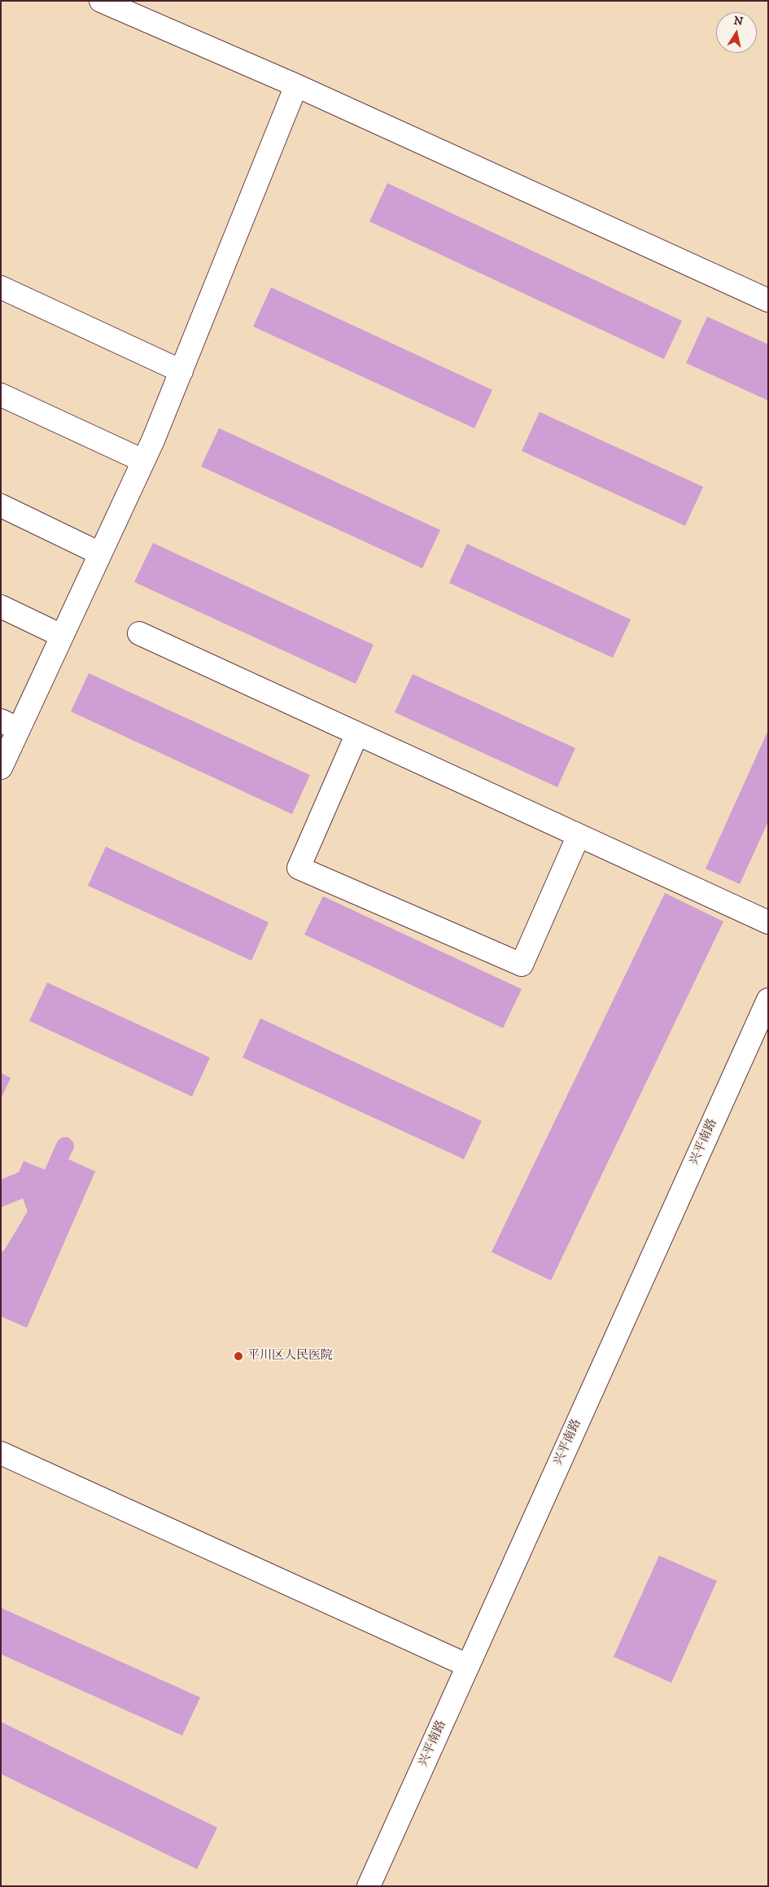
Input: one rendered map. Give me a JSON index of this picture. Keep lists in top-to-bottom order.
{
  "streets": {
    "street": ["兴平南路"]
  },
  "places": ["平川区人民医院"],
  "north": "top"
}
